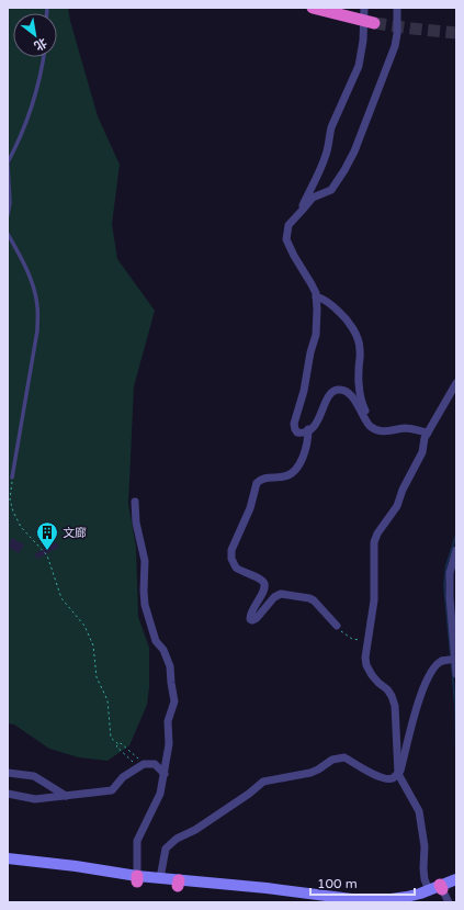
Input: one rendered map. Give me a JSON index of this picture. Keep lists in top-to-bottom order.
{
  "places": {
    "building": ["文廊"]
  },
  "scale_bar": "100 m",
  "north": "bottom right"
}
